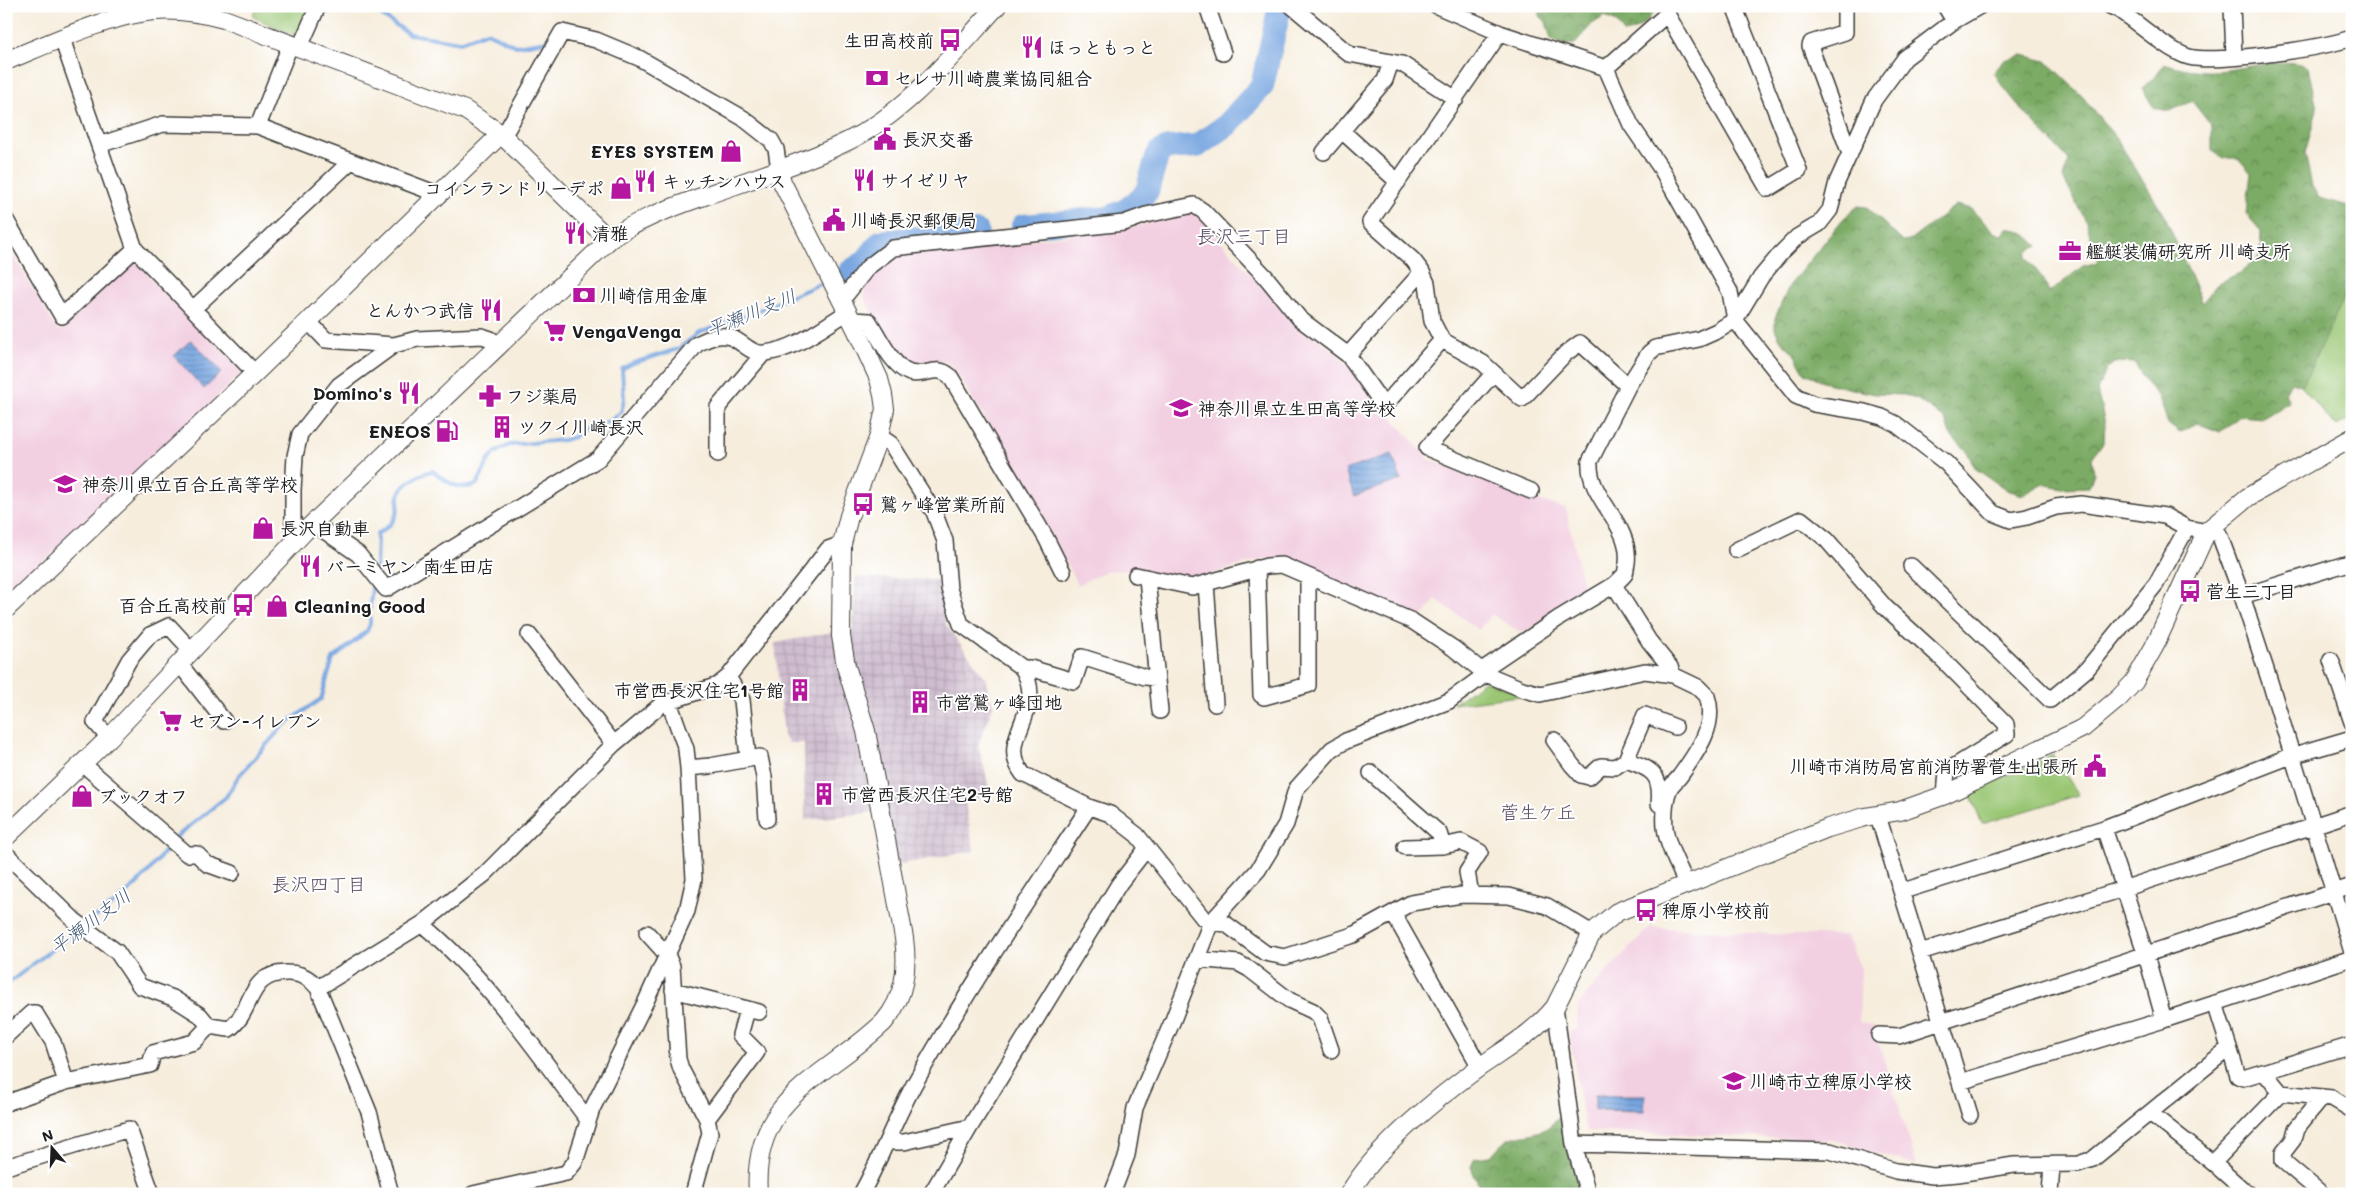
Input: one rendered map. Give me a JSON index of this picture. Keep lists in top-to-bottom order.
{
  "districts": ["長沢三丁目", "菅生ケ丘", "長沢四丁目"],
  "water": ["平瀬川支川"],
  "places": {
    "bus stop": [
      "生田高校前",
      "鷲ヶ峰営業所前",
      "菅生三丁目",
      "百合丘高校前",
      "稗原小学校前"
    ],
    "restaurant": [
      "ほっともっと",
      "サイゼリヤ",
      "キッチンハウス",
      "清雅",
      "とんかつ武信",
      "Domino's",
      "バーミヤン 南生田店"
    ],
    "bank": ["セレサ川崎農業協同組合", "川崎信用金庫"],
    "public building": ["長沢交番", "川崎長沢郵便局", "川崎市消防局宮前消防署菅生出張所"],
    "shop": [
      "EYES SYSTEM",
      "コインランドリーデポ",
      "長沢自動車",
      "Cleaning Good",
      "ブックオフ"
    ],
    "office": ["艦艇装備研究所 川崎支所"],
    "supermarket": ["VengaVenga", "セブン-イレブン"],
    "pharmacy": ["フジ薬局"],
    "school or university": ["神奈川県立生田高等学校", "神奈川県立百合丘高等学校", "川崎市立稗原小学校"],
    "building": [
      "ツクイ川崎長沢",
      "市営西長沢住宅1号館",
      "市営鷲ヶ峰団地",
      "市営西長沢住宅2号館"
    ],
    "fuel station": ["ENEOS"]
  },
  "north": "top"
}
